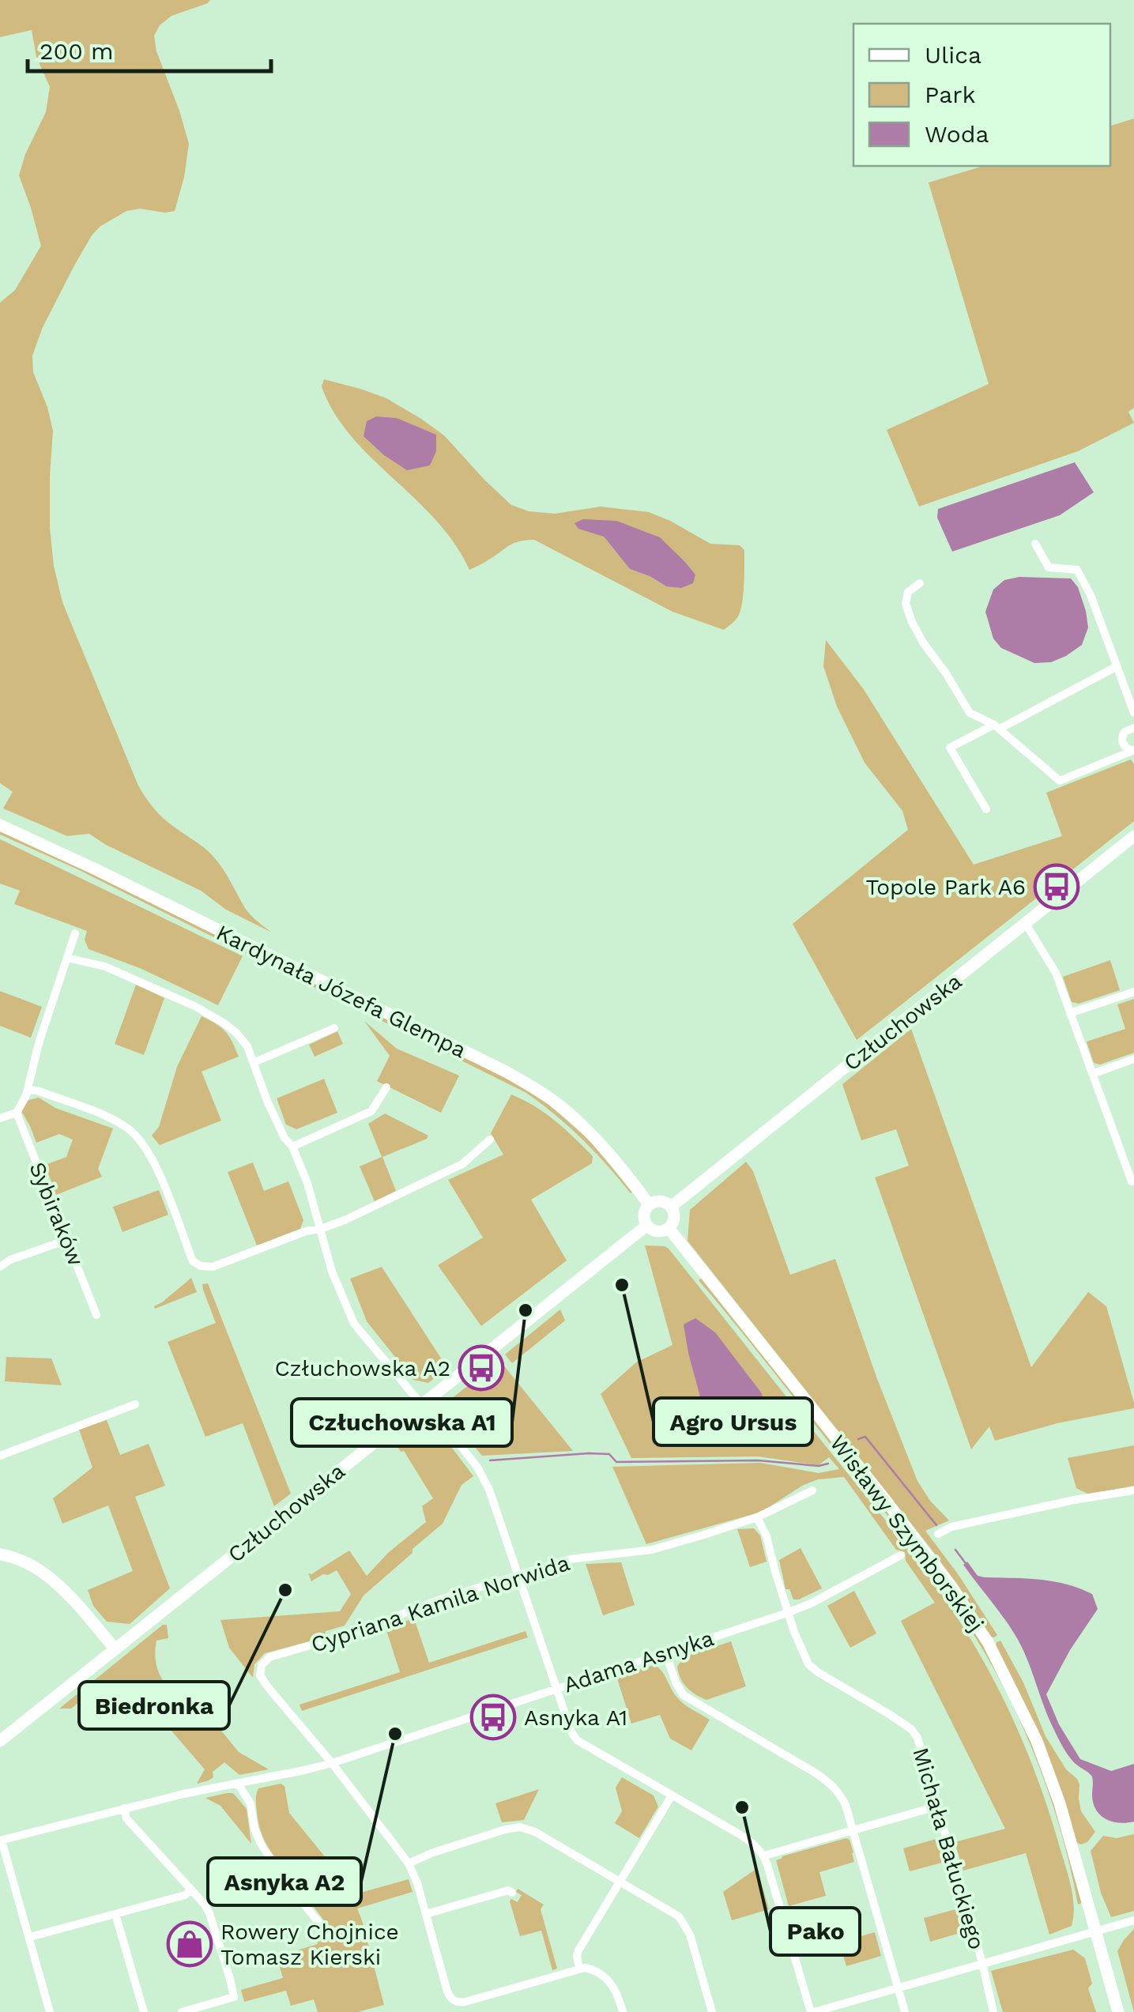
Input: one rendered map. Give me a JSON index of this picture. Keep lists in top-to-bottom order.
{
  "streets": {
    "main road": ["Kardynała Józefa Glempa", "Człuchowska", "Wisławy Szymborskiej"],
    "street": [
      "Sybiraków",
      "Cypriana Kamila Norwida",
      "Adama Asnyka",
      "Michała Bałuckiego"
    ]
  },
  "crossings": [
    ["Kardynała Józefa Glempa", "Człuchowska"],
    ["Kardynała Józefa Glempa", "Wisławy Szymborskiej"],
    ["Człuchowska", "Wisławy Szymborskiej"],
    ["Cypriana Kamila Norwida", "Adama Asnyka"],
    ["Cypriana Kamila Norwida", "Michała Bałuckiego"],
    ["Adama Asnyka", "Michała Bałuckiego"]
  ],
  "places": {
    "bus stop": ["Topole Park A6", "Człuchowska A2", "Asnyka A1"],
    "other": [
      "Agro Ursus",
      "Człuchowska A1",
      "Biedronka",
      "Asnyka A2",
      "Pako"
    ],
    "shop": ["Rowery Chojnice Tomasz Kierski"]
  },
  "legend": ["Ulica", "Park", "Woda"],
  "scale_bar": "200 m"
}
